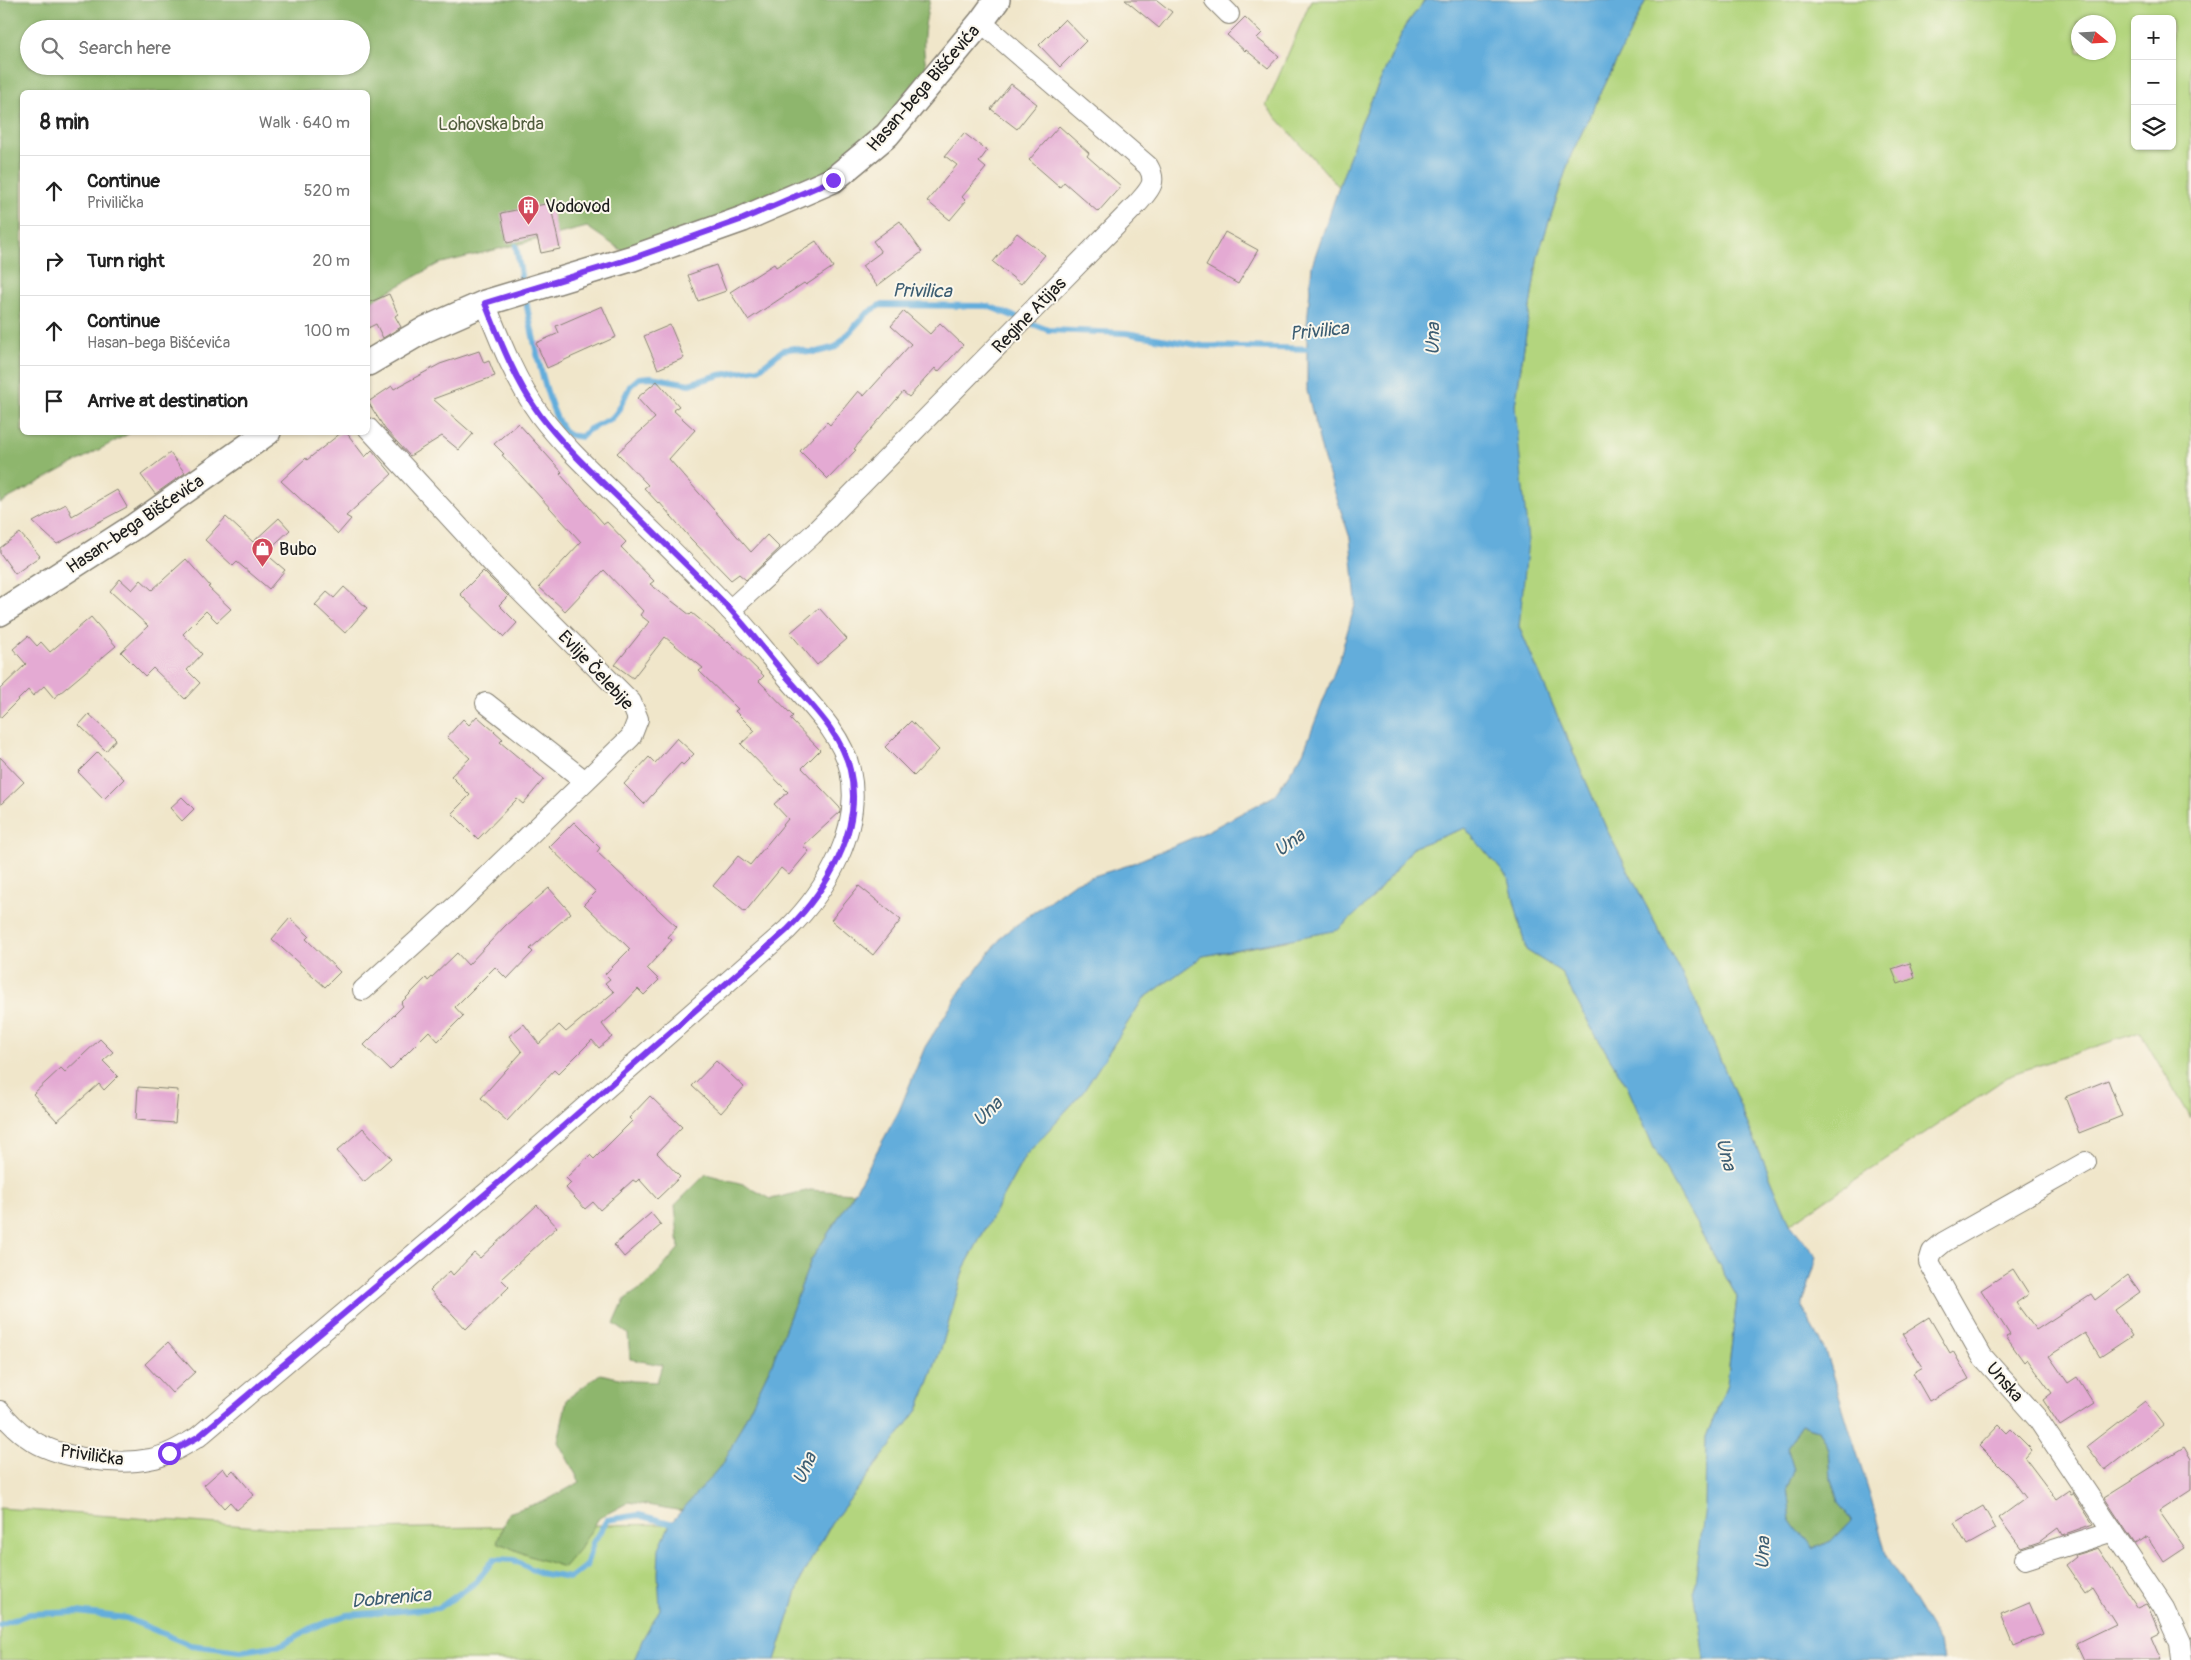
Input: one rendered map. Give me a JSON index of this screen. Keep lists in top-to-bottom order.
{
  "streets": {
    "street": [
      "Hasan-bega Bišćevića",
      "Regine Atijas",
      "Evlije Čelebije",
      "Unska",
      "Privilička"
    ]
  },
  "crossings": [
    ["Hasan-bega Bišćevića", "Regine Atijas"],
    ["Hasan-bega Bišćevića", "Privilička"],
    ["Regine Atijas", "Privilička"]
  ],
  "water": ["Privilica", "Una", "Dobrenica"],
  "parks": ["Lohovska brda"],
  "places": {
    "building": ["Vodovod"],
    "shop": ["Bubo"]
  },
  "north": "right",
  "page": {
    "map_buttons": ["+", "−"],
    "search": "Search here",
    "heading": ["8 min", "Walk · 640 m"],
    "list": [
      ["Continue", "Privilička", "520 m"],
      ["Turn right", "20 m"],
      ["Continue", "Hasan-bega Bišćevića", "100 m"],
      "Arrive at destination"
    ]
  }
}
